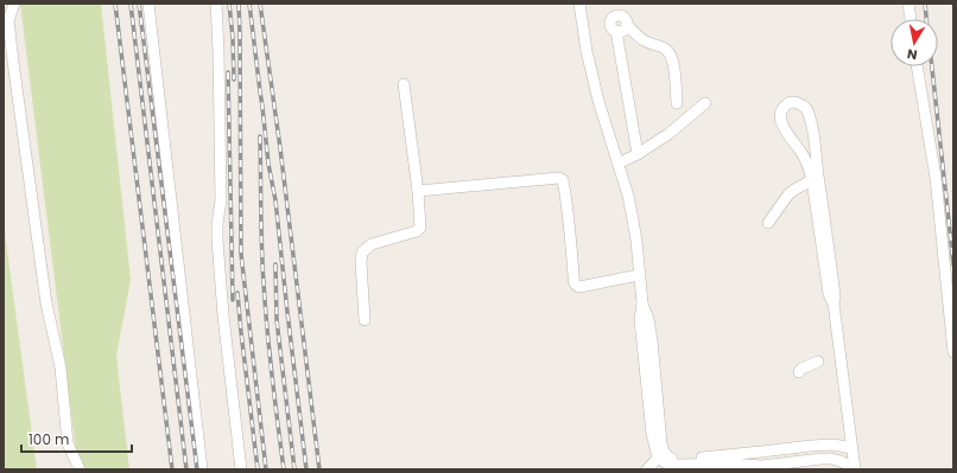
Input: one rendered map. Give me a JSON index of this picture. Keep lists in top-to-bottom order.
{
  "scale_bar": "100 m",
  "north": "bottom"
}
